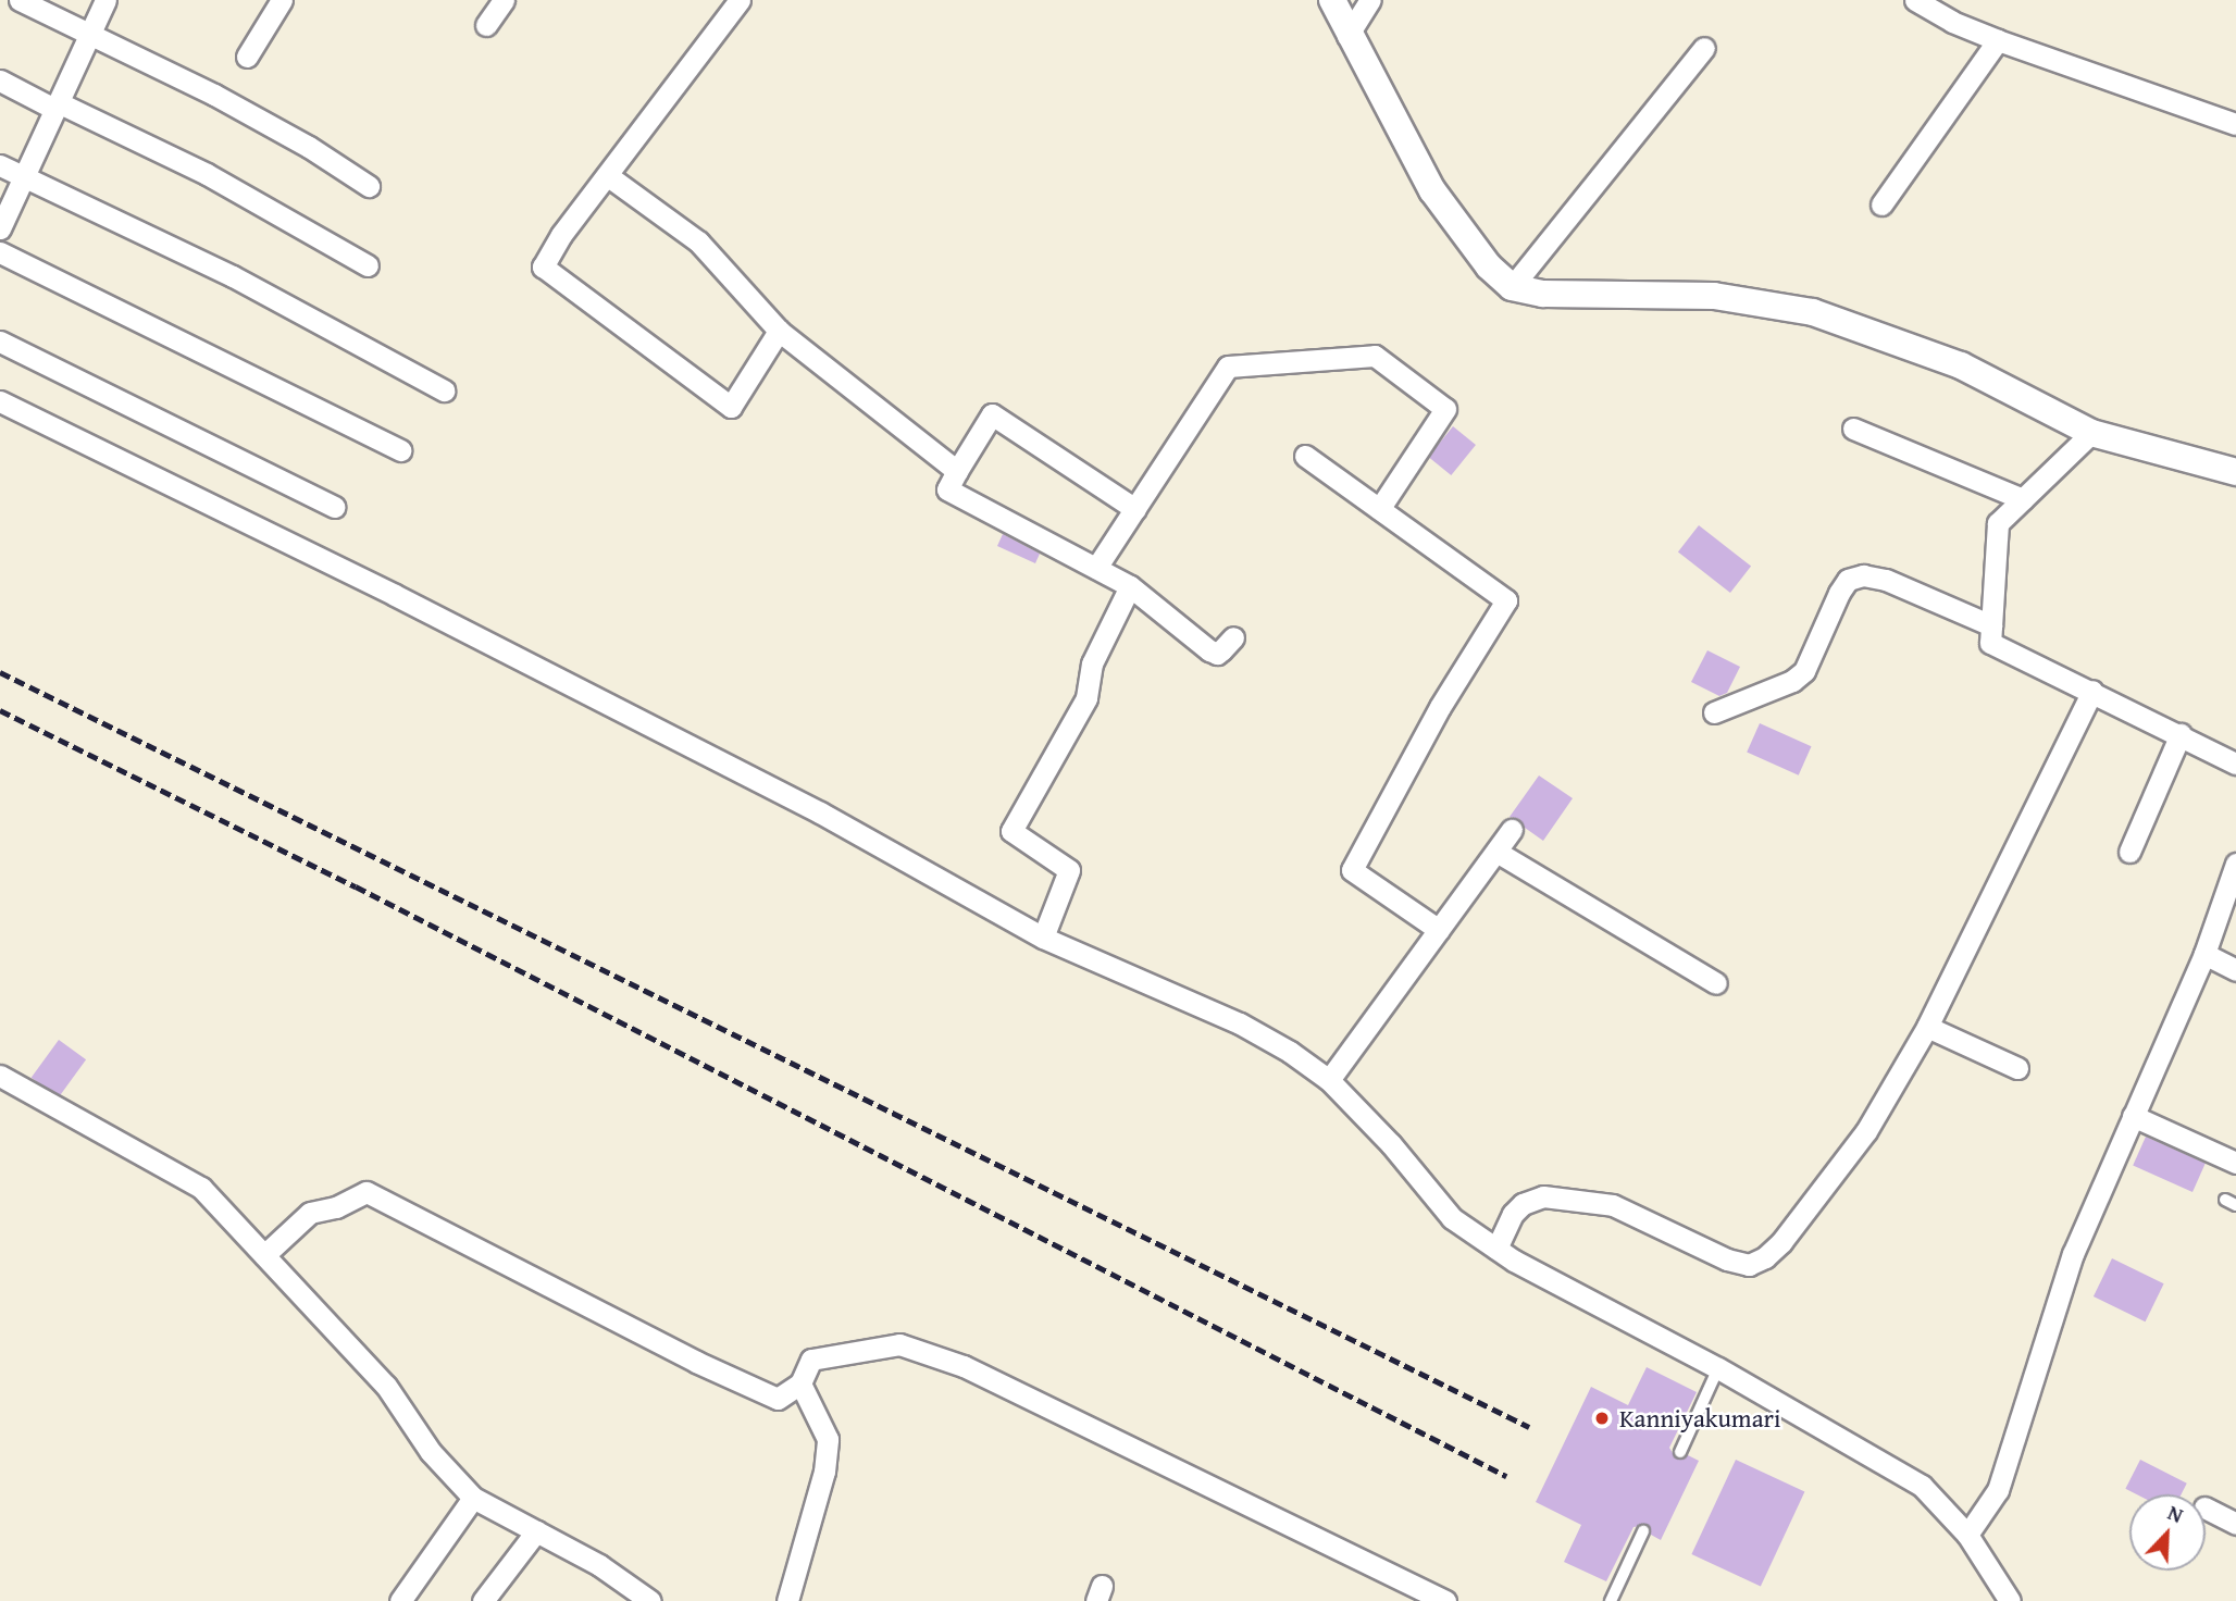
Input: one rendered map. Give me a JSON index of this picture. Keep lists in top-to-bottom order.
{
  "places": ["Kanniyakumari"],
  "north": "top right"
}
